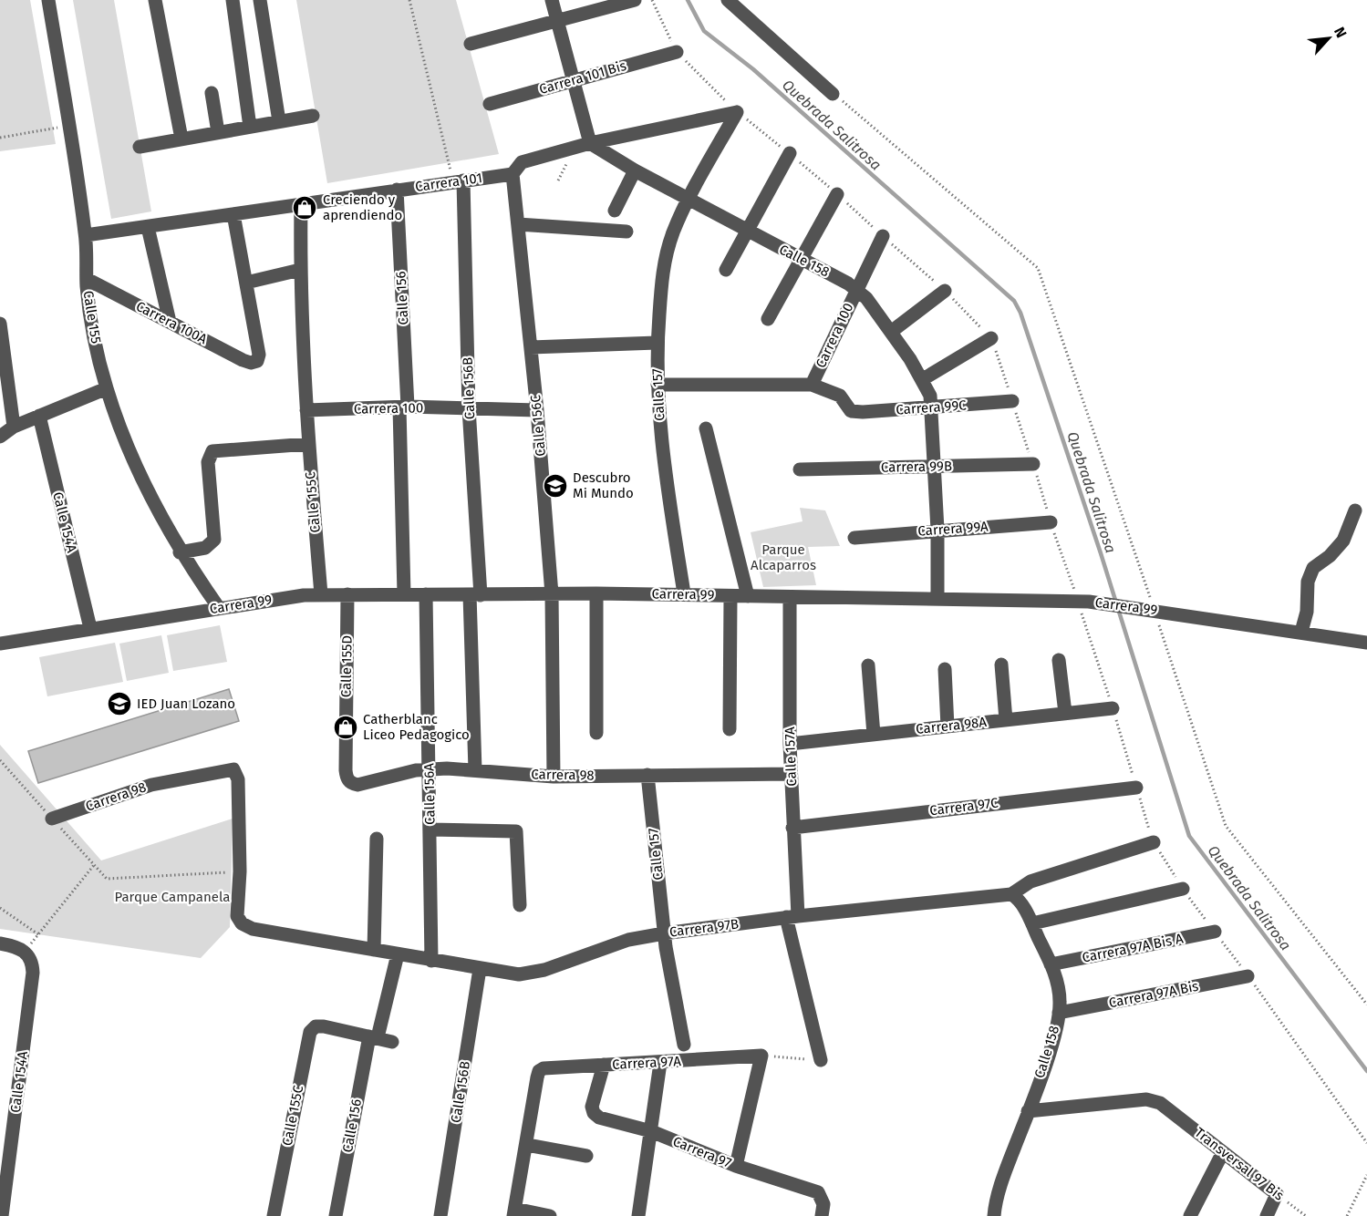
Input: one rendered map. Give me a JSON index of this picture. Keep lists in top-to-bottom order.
{
  "streets": {
    "street": [
      "Carrera 101 Bis",
      "Carrera 101",
      "Calle 158",
      "Calle 156",
      "Calle 155",
      "Carrera 100A",
      "Carrera 100",
      "Calle 156B",
      "Calle 157",
      "Carrera 99C",
      "Calle 156C",
      "Carrera 99B",
      "Calle 155C",
      "Calle 154A",
      "Carrera 99A",
      "Carrera 99",
      "Calle 155D",
      "Carrera 98A",
      "Calle 157A",
      "Carrera 98",
      "Calle 156A",
      "Carrera 97C",
      "Carrera 97B",
      "Carrera 97A Bis A",
      "Carrera 97A Bis",
      "Carrera 97A",
      "Carrera 97",
      "Transversal 97 Bis"
    ]
  },
  "crossings": [
    ["Carrera 101", "Calle 158"],
    ["Carrera 101", "Calle 156"],
    ["Carrera 101", "Calle 155"],
    ["Carrera 101", "Calle 156B"],
    ["Carrera 101", "Calle 157"],
    ["Carrera 101", "Calle 156C"],
    ["Carrera 101", "Calle 155C"],
    ["Calle 158", "Carrera 100"],
    ["Calle 158", "Calle 157"],
    ["Calle 158", "Carrera 99C"],
    ["Calle 158", "Carrera 99B"],
    ["Calle 158", "Carrera 99A"],
    ["Calle 158", "Carrera 99"],
    ["Calle 158", "Carrera 97B"],
    ["Calle 158", "Carrera 97A Bis A"],
    ["Calle 158", "Carrera 97A Bis"],
    ["Calle 158", "Transversal 97 Bis"],
    ["Calle 156", "Carrera 100"],
    ["Calle 156", "Calle 155C"],
    ["Calle 156", "Carrera 99"],
    ["Calle 156", "Carrera 97B"],
    ["Calle 155", "Carrera 100A"],
    ["Calle 155", "Carrera 99"],
    ["Carrera 100", "Calle 156B"],
    ["Carrera 100", "Calle 157"],
    ["Carrera 100", "Carrera 99C"],
    ["Carrera 100", "Calle 156C"],
    ["Carrera 100", "Calle 155C"],
    ["Calle 156B", "Carrera 99"],
    ["Calle 156B", "Carrera 98"],
    ["Calle 156B", "Carrera 97B"],
    ["Calle 157", "Carrera 99"],
    ["Calle 157", "Carrera 98"],
    ["Calle 157", "Carrera 97B"],
    ["Calle 156C", "Carrera 99"],
    ["Calle 156C", "Carrera 98"],
    ["Calle 155C", "Carrera 99"],
    ["Calle 154A", "Carrera 99"],
    ["Carrera 99", "Calle 155D"],
    ["Carrera 99", "Calle 157A"],
    ["Carrera 99", "Calle 156A"],
    ["Calle 155D", "Carrera 98"],
    ["Carrera 98A", "Calle 157A"],
    ["Calle 157A", "Carrera 98"],
    ["Calle 157A", "Carrera 97C"],
    ["Calle 157A", "Carrera 97B"],
    ["Carrera 98", "Calle 156A"],
    ["Carrera 98", "Carrera 97B"],
    ["Calle 156A", "Carrera 97B"],
    ["Carrera 97A", "Carrera 97"]
  ],
  "water": ["Quebrada Salitrosa"],
  "parks": ["Parque Alcaparros", "Parque Campanela"],
  "places": {
    "shop": ["Creciendo y aprendiendo", "Catherblanc Liceo Pedagogico"],
    "school or university": ["Descubro Mi Mundo", "IED Juan Lozano"]
  },
  "north": "top right"
}
